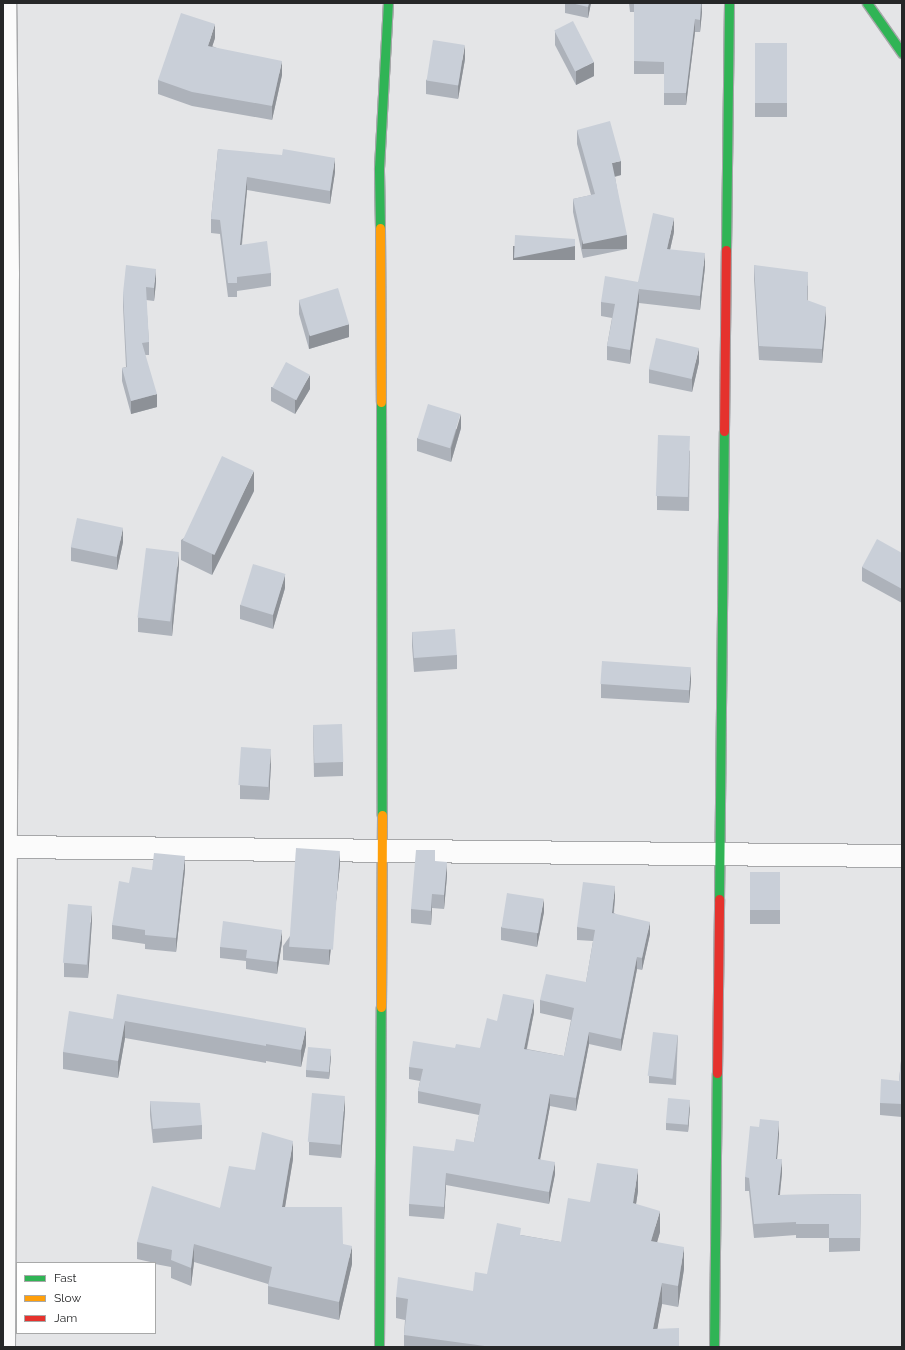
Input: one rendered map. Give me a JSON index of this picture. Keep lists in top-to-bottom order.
{
  "legend": ["Fast", "Slow", "Jam"]
}
